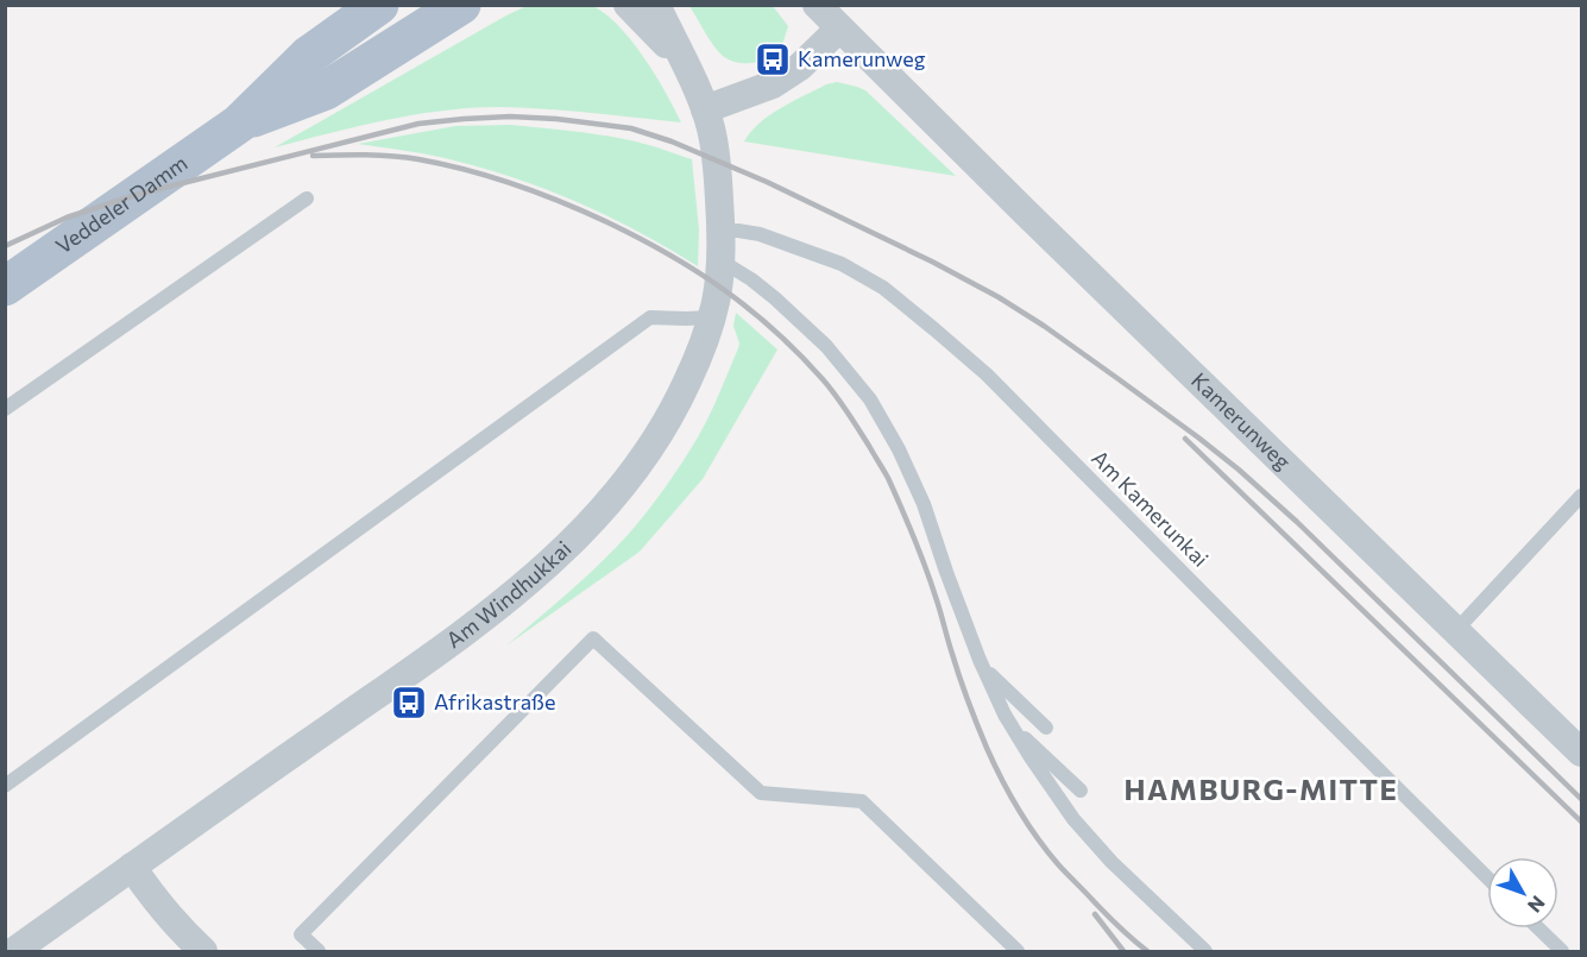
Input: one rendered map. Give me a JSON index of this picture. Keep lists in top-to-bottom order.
{
  "streets": {
    "main road": ["Veddeler Damm"],
    "street": ["Kamerunweg", "Am Windhukkai"],
    "lane": ["Am Kamerunkai"]
  },
  "crossings": [
    ["Am Kamerunkai", "Am Windhukkai"]
  ],
  "districts": ["HAMBURG-MITTE"],
  "places": {
    "bus stop": ["Kamerunweg", "Afrikastraße"]
  },
  "north": "bottom right"
}
